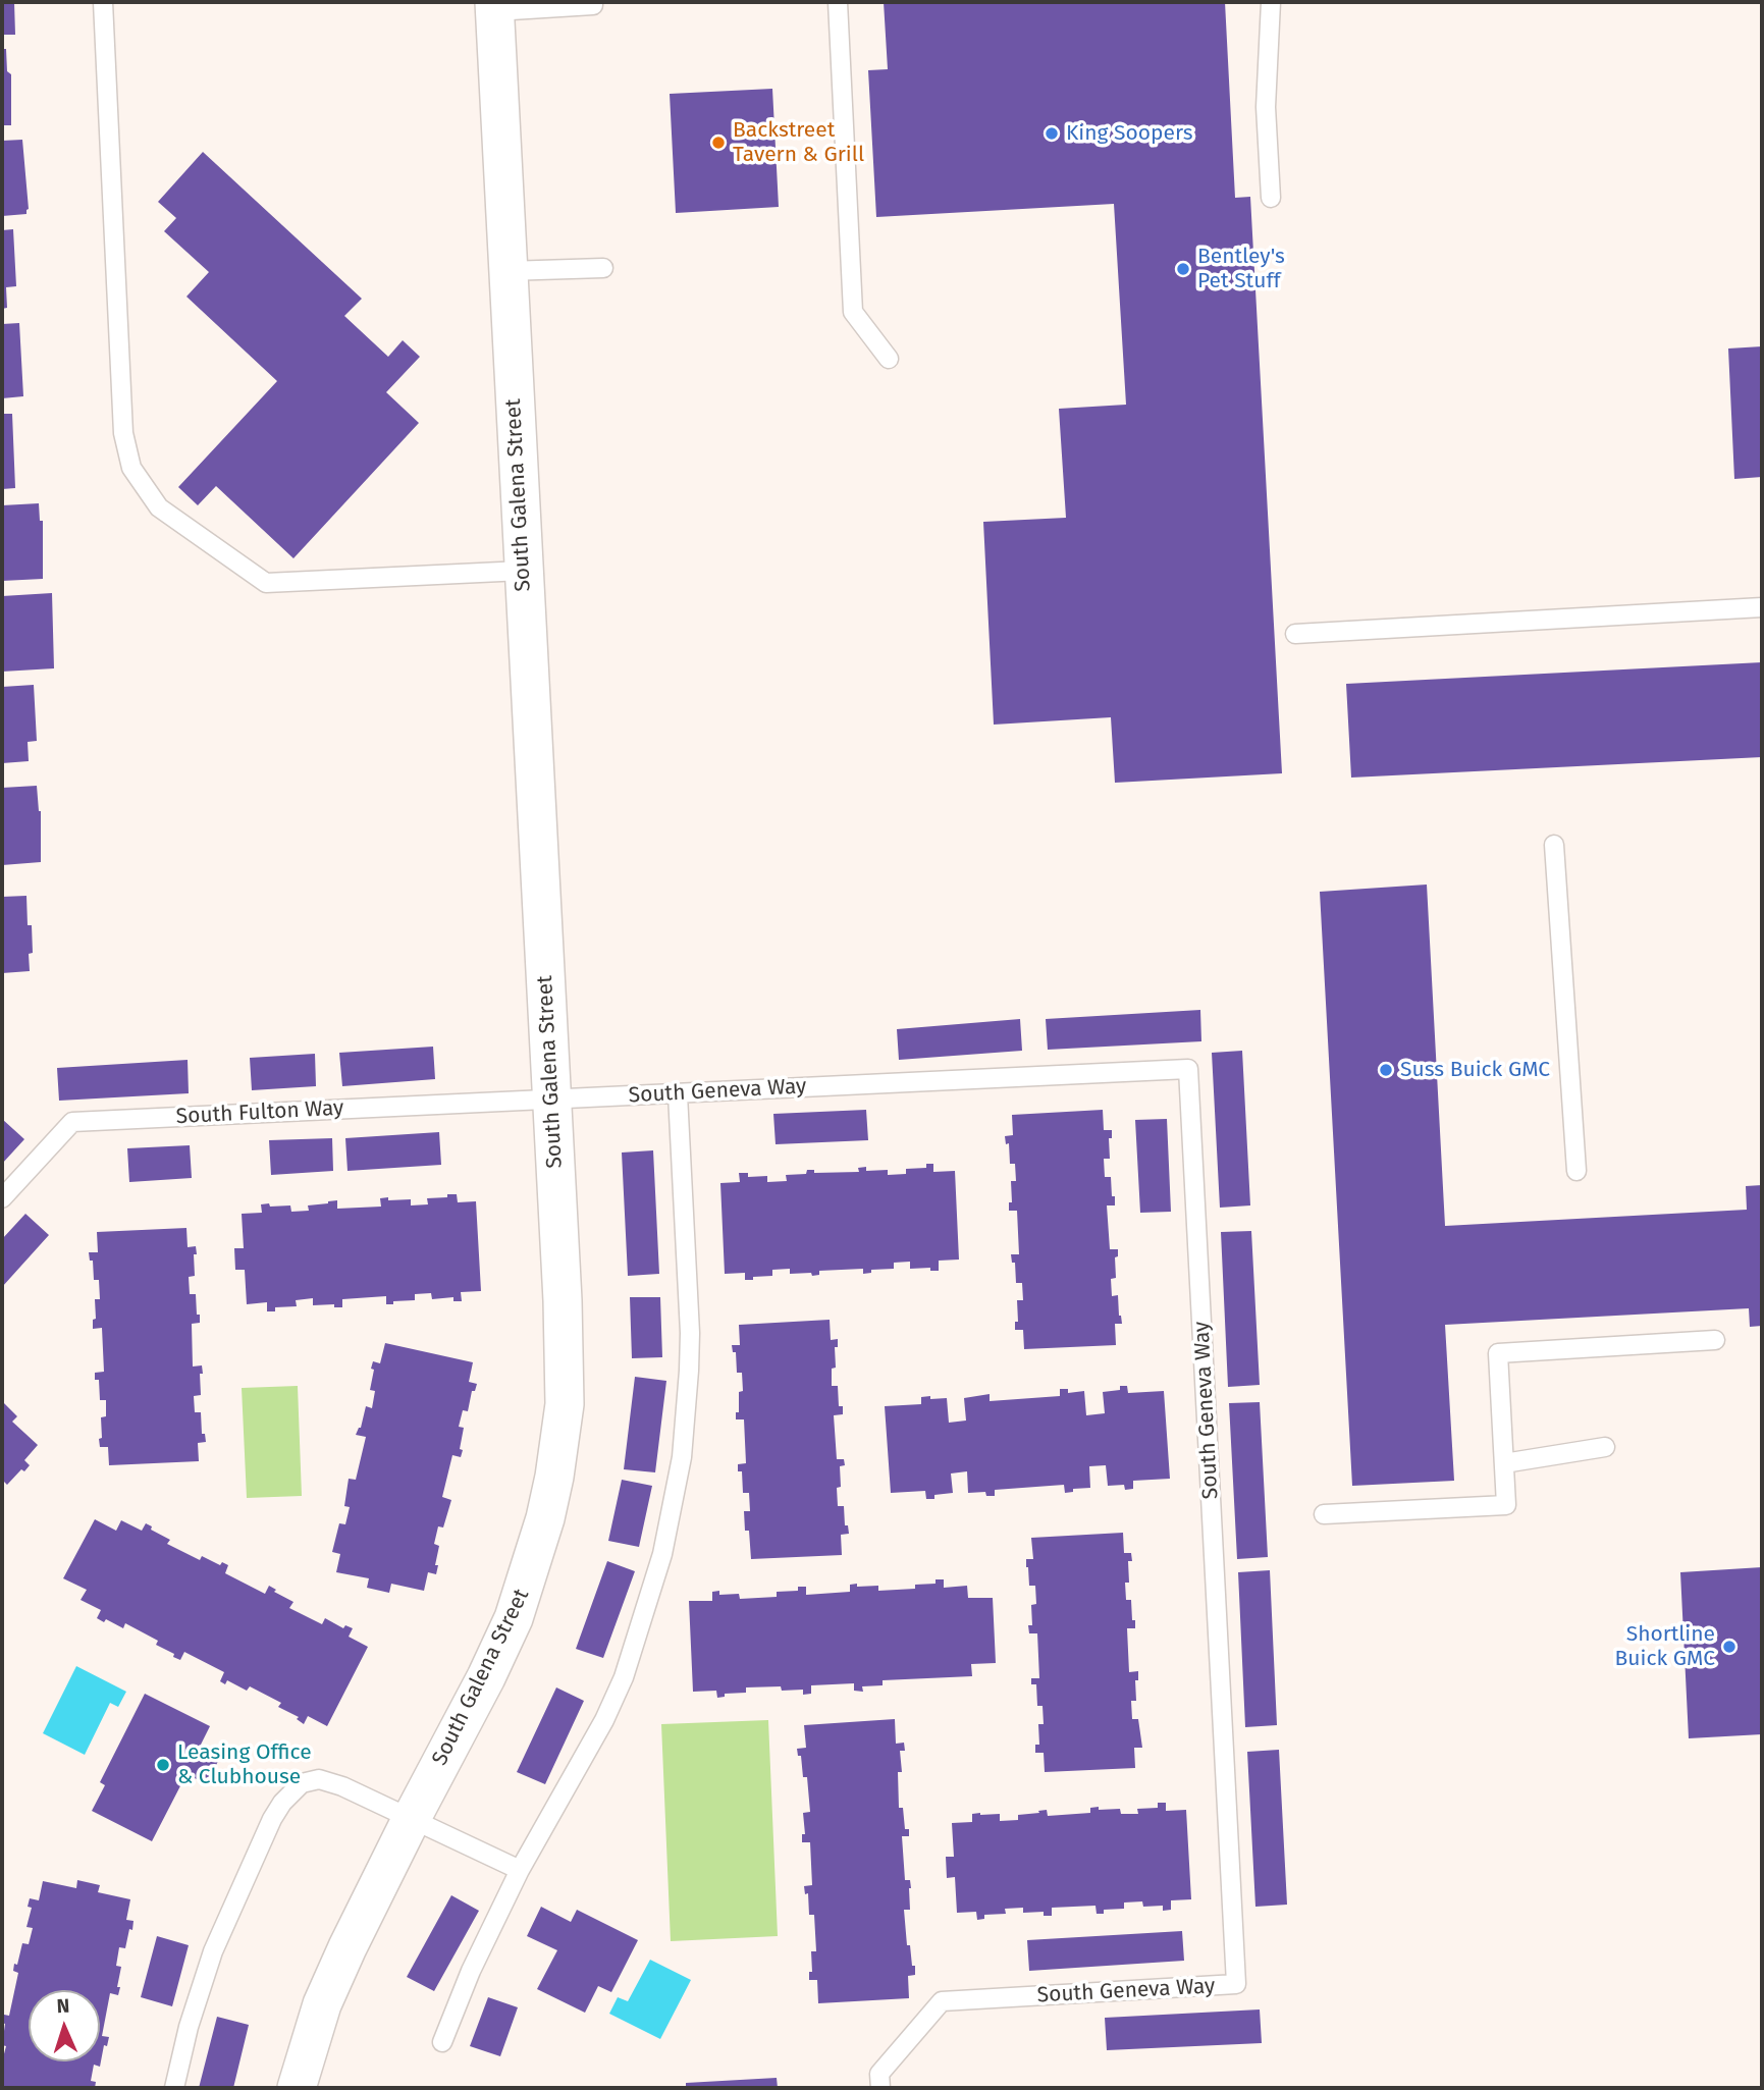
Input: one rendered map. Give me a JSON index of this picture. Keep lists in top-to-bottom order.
{
  "streets": {
    "street": ["South Galena Street"],
    "lane": ["South Geneva Way", "South Fulton Way"]
  },
  "crossings": [
    ["South Galena Street", "South Geneva Way"],
    ["South Galena Street", "South Fulton Way"],
    ["South Geneva Way", "South Fulton Way"]
  ],
  "places": [
    "King Soopers",
    "Backstreet Tavern & Grill",
    "Bentley's Pet Stuff",
    "Suss Buick GMC",
    "Shortline Buick GMC",
    "Leasing Office & Clubhouse"
  ],
  "north": "top"
}
